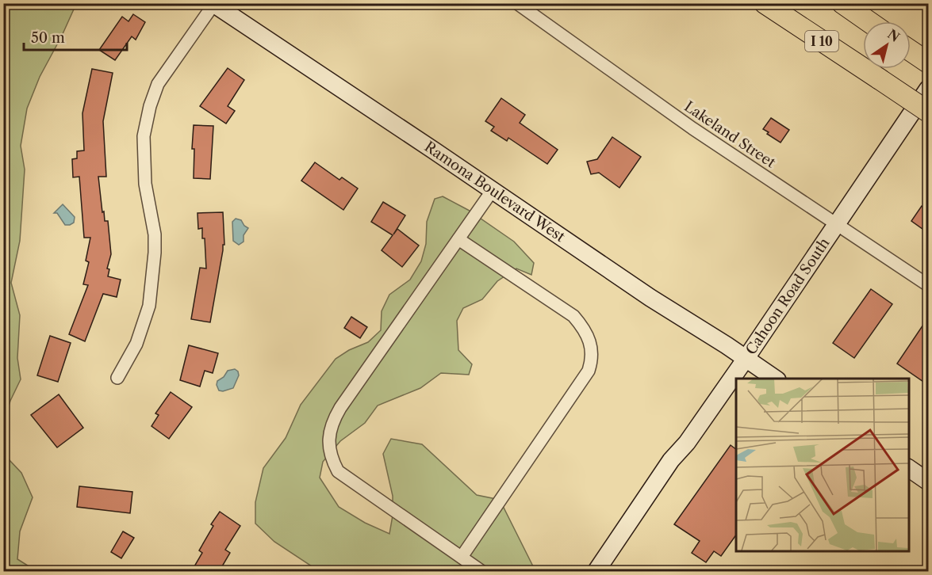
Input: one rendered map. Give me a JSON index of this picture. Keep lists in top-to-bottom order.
{
  "streets": {
    "highway": ["I 10"],
    "street": ["Lakeland Street", "Ramona Boulevard West", "Cahoon Road South"]
  },
  "crossings": [
    ["Lakeland Street", "Cahoon Road South"],
    ["Ramona Boulevard West", "Cahoon Road South"]
  ],
  "scale_bar": "50 m",
  "north": "top right"
}
